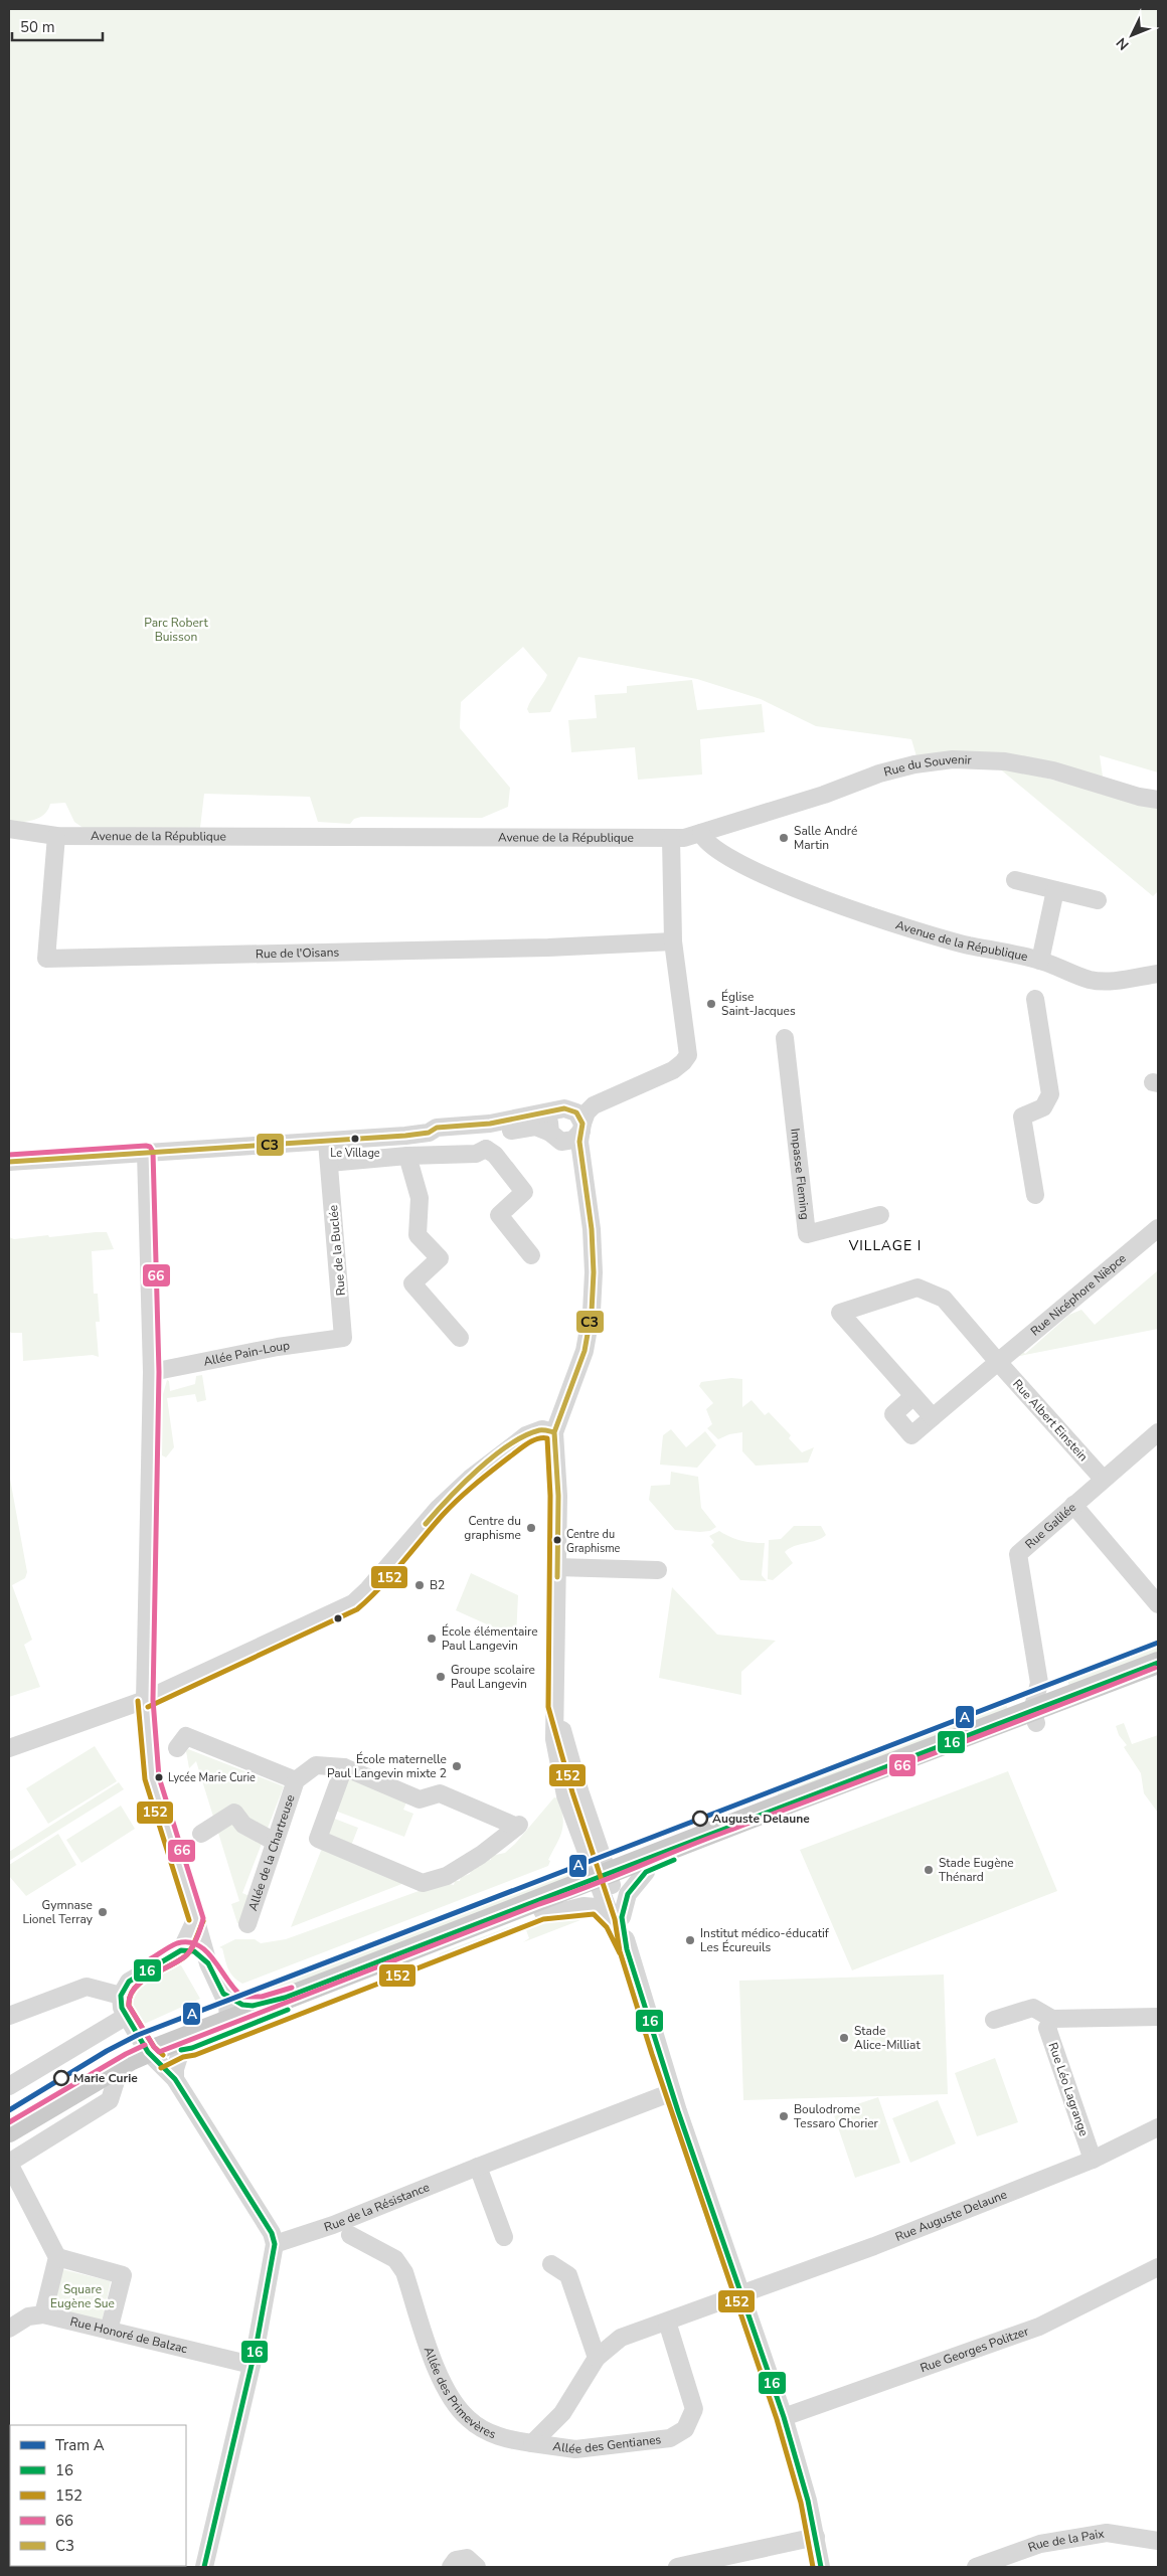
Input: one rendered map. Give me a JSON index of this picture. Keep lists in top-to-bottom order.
{
  "streets": {
    "street": [
      "Rue du Souvenir",
      "Avenue de la République",
      "Rue de l'Oisans",
      "Impasse Fleming",
      "Rue de la Buclée",
      "Rue Nicéphore Nièpce",
      "Allée Pain-Loup",
      "Rue Albert Einstein",
      "Rue Galilée",
      "Allée de la Chartreuse",
      "Rue Léo Lagrange",
      "Rue de la Résistance",
      "Rue Auguste Delaune",
      "Rue Honoré de Balzac",
      "Rue Georges Politzer",
      "Allée des Primevères",
      "Allée des Gentianes",
      "Rue de la Paix"
    ]
  },
  "crossings": [
    ["Rue du Souvenir", "Avenue de la République"],
    ["Avenue de la République", "Rue de l'Oisans"],
    ["Rue de la Buclée", "Allée Pain-Loup"],
    ["Rue Nicéphore Nièpce", "Rue Albert Einstein"],
    ["Rue Albert Einstein", "Rue Galilée"],
    ["Rue Léo Lagrange", "Rue Auguste Delaune"],
    ["Allée des Primevères", "Allée des Gentianes"]
  ],
  "districts": ["VILLAGE I"],
  "parks": ["Parc Robert Buisson", "Square Eugène Sue"],
  "places": [
    "Salle André Martin",
    "Église Saint-Jacques",
    "Le Village",
    "Centre du graphisme",
    "Centre du Graphisme",
    "B2",
    "École élémentaire Paul Langevin",
    "Groupe scolaire Paul Langevin",
    "École maternelle Paul Langevin mixte 2",
    "Lycée Marie Curie",
    "Auguste Delaune",
    "Stade Eugène Thénard",
    "Gymnase Lionel Terray",
    "Institut médico-éducatif Les Écureuils",
    "Stade Alice-Milliat",
    "Marie Curie",
    "Boulodrome Tessaro Chorier"
  ],
  "lines": [
    "transit line C3",
    "transit line 66",
    "transit line 152",
    "tram line A",
    "transit line 16"
  ],
  "legend": [
    "Tram A",
    "16",
    "152",
    "66",
    "C3"
  ],
  "scale_bar": "50 m",
  "north": "bottom left"
}
